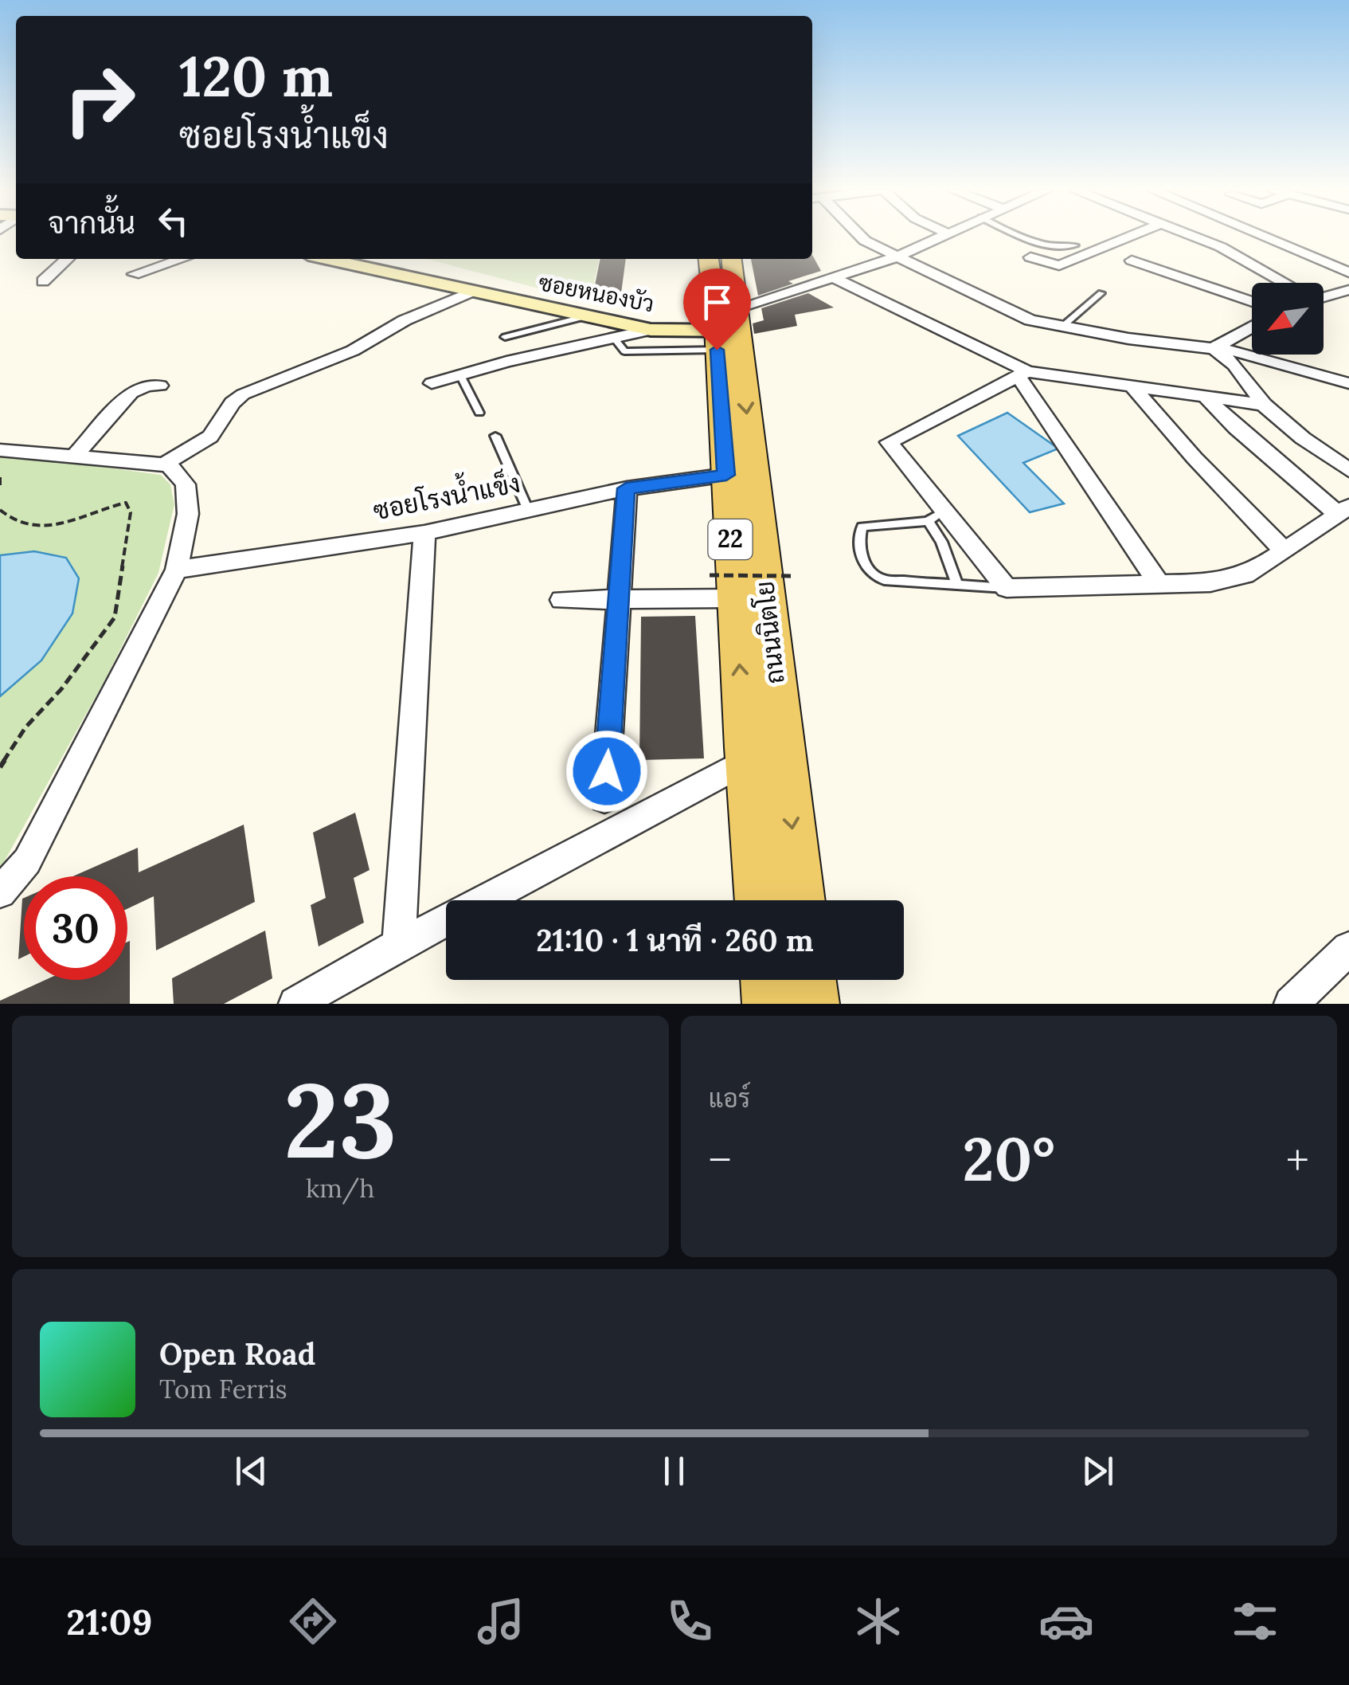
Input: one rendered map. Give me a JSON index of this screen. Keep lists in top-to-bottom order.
{
  "streets": {
    "main road": ["22", "ถนนนิตโย"],
    "street": ["ซอยหนองบัว", "ซอยโรงน้ำแข็ง"]
  },
  "crossings": [
    ["ซอยหนองบัว", "ถนนนิตโย"],
    ["ซอยโรงน้ำแข็ง", "ถนนนิตโย"]
  ],
  "north": "bottom left",
  "page": {
    "turn": ["120 m", "ซอยโรงน้ำแข็ง"],
    "then": "จากนั้น",
    "limit": "30",
    "trip": "21:10 · 1 นาที · 260 m",
    "tile": [
      ["23", "km/h"],
      "แอร์"
    ],
    "heat": ["−", "20°", "+"],
    "song": ["Open Road", "Tom Ferris"],
    "tabs": "21:09"
  }
}
